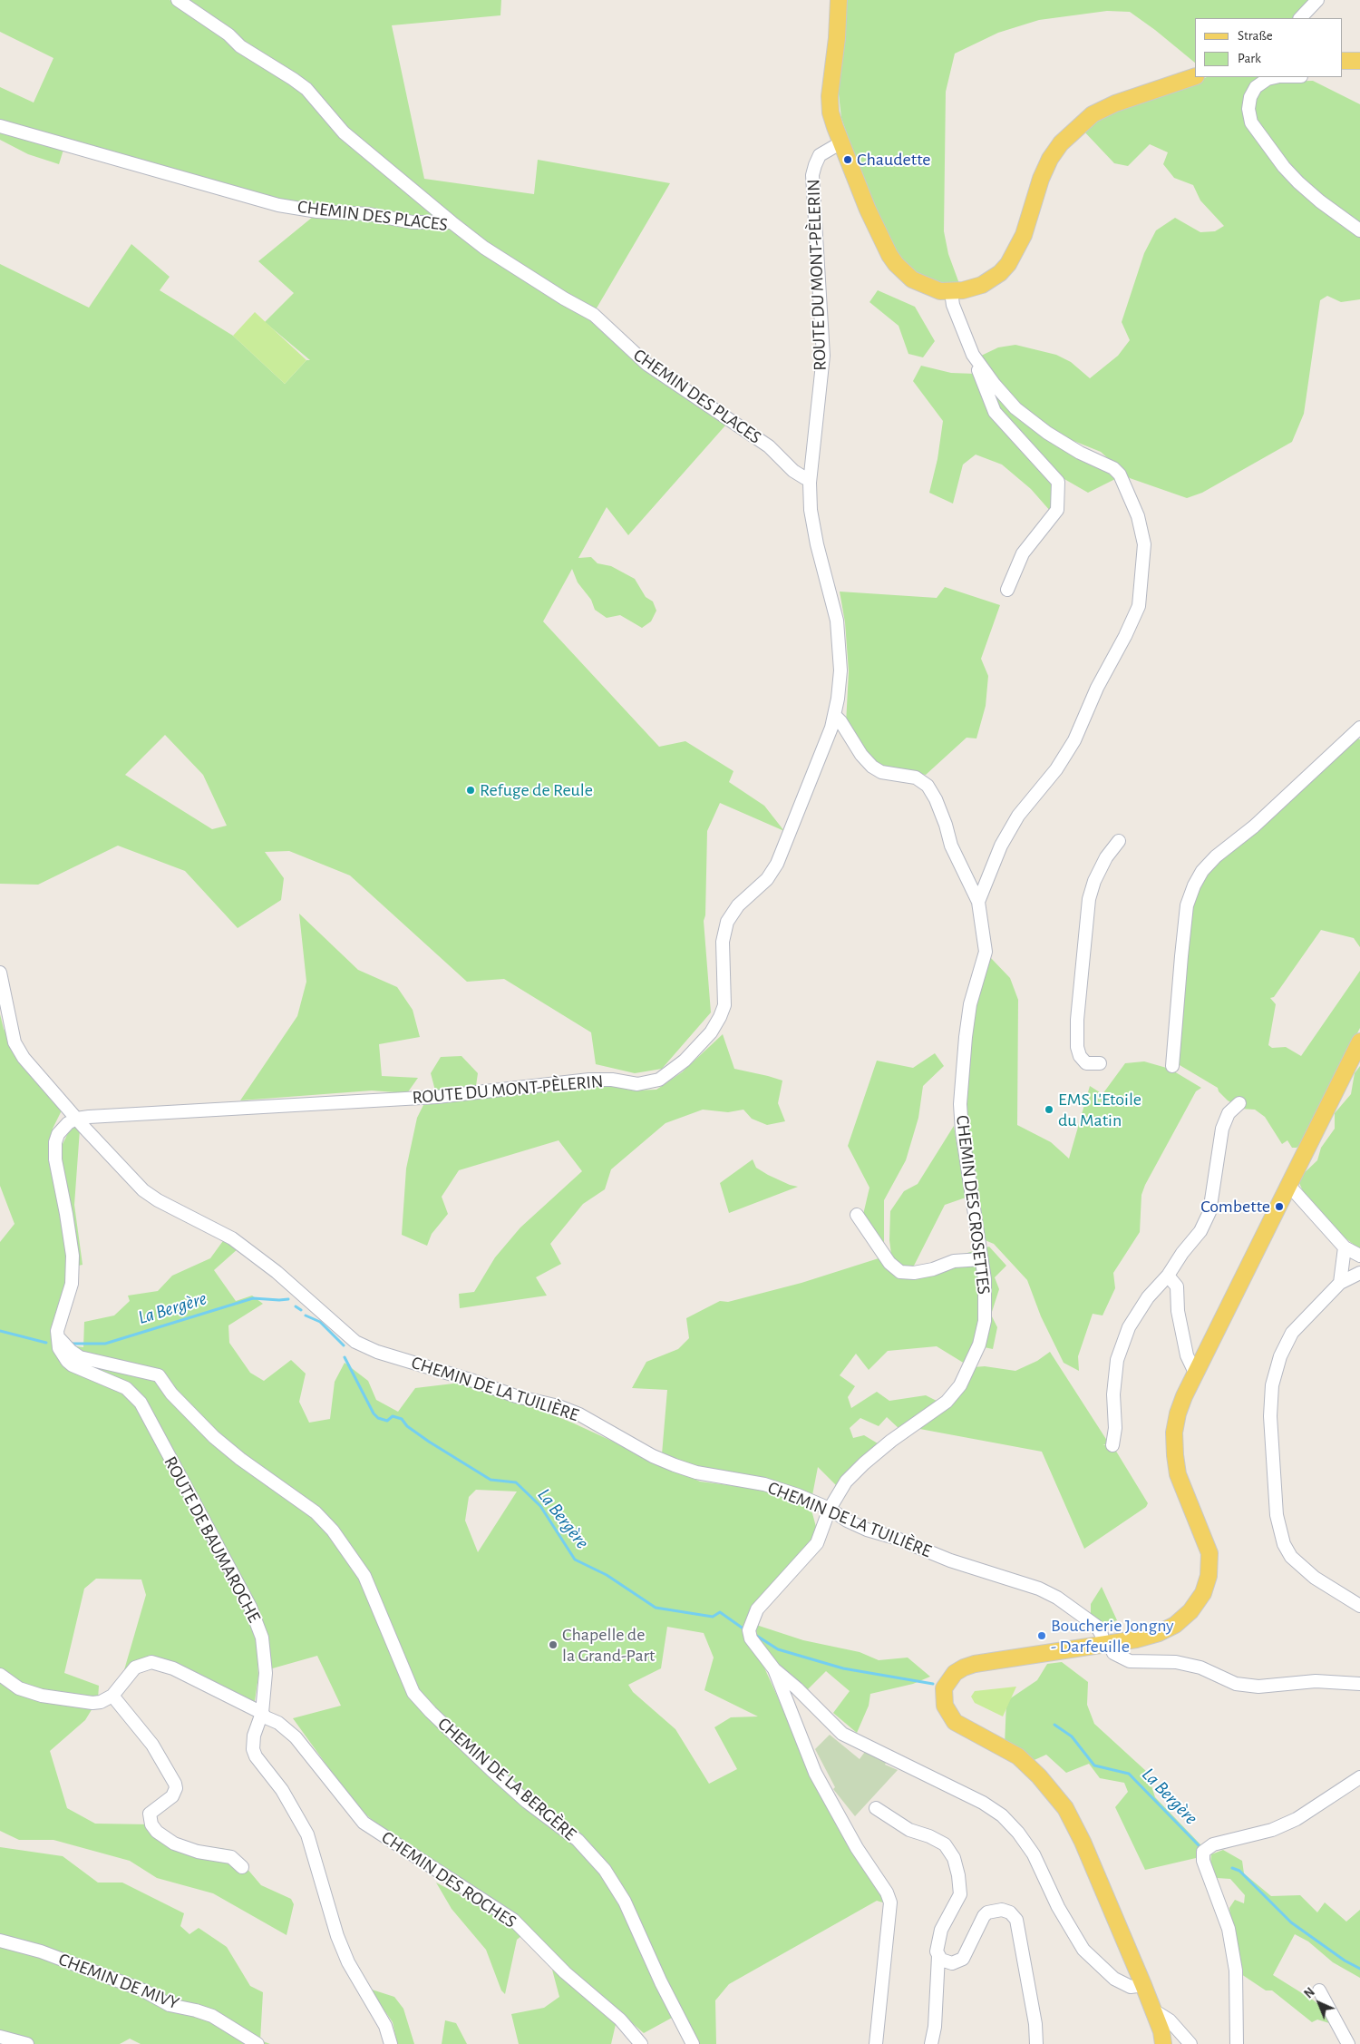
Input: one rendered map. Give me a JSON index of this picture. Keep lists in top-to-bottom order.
{
  "streets": {
    "street": [
      "CHEMIN DES PLACES",
      "ROUTE DU MONT-PÈLERIN",
      "CHEMIN DES CROSETTES",
      "CHEMIN DE LA TUILIÈRE",
      "ROUTE DE BAUMAROCHE",
      "CHEMIN DE LA BERGÈRE",
      "CHEMIN DES ROCHES",
      "CHEMIN DE MIVY"
    ]
  },
  "crossings": [
    ["CHEMIN DES PLACES", "ROUTE DU MONT-PÈLERIN"],
    ["ROUTE DU MONT-PÈLERIN", "CHEMIN DE LA TUILIÈRE"],
    ["ROUTE DU MONT-PÈLERIN", "ROUTE DE BAUMAROCHE"],
    ["CHEMIN DES CROSETTES", "CHEMIN DE LA TUILIÈRE"],
    ["CHEMIN DE LA TUILIÈRE", "ROUTE DE BAUMAROCHE"],
    ["ROUTE DE BAUMAROCHE", "CHEMIN DE LA BERGÈRE"],
    ["ROUTE DE BAUMAROCHE", "CHEMIN DES ROCHES"]
  ],
  "water": ["La Bergère"],
  "places": [
    "Chaudette",
    "Refuge de Reule",
    "EMS L'Etoile du Matin",
    "Combette",
    "Boucherie Jongny - Darfeuille",
    "Chapelle de la Grand-Part"
  ],
  "legend": ["Straße", "Park"],
  "north": "top left"
}
